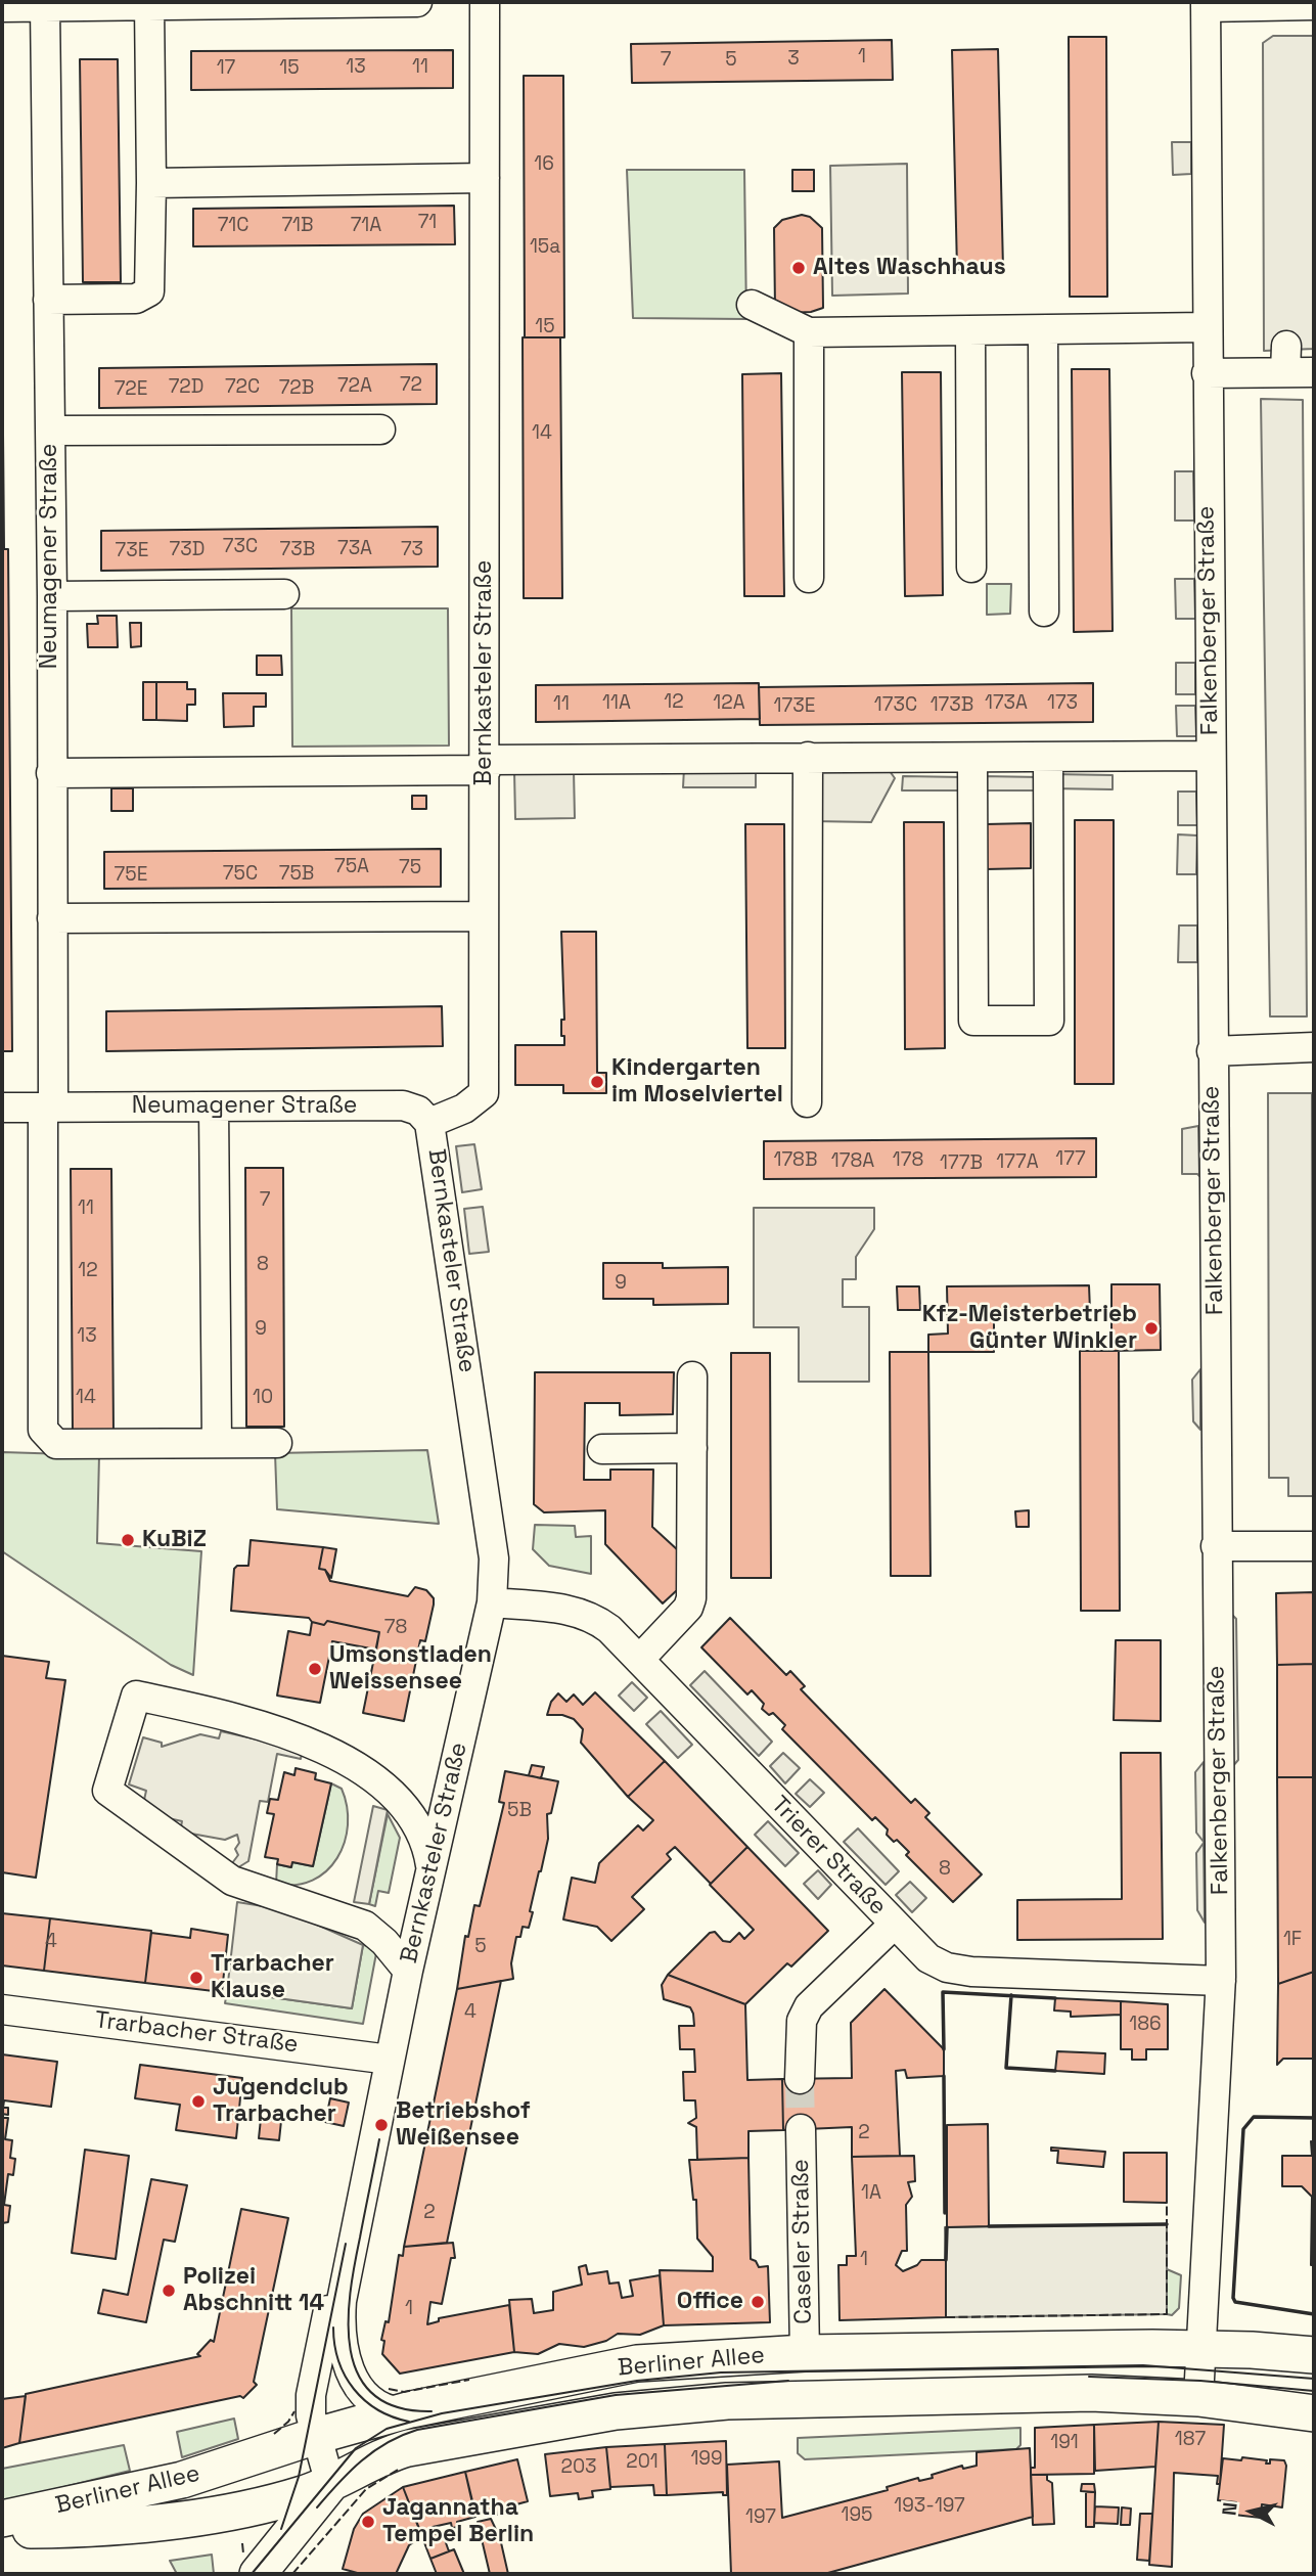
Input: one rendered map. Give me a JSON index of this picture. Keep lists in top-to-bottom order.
{
  "streets": {
    "main road": ["Berliner Allee"],
    "street": [
      "Neumagener Straße",
      "Falkenberger Straße",
      "Bernkasteler Straße",
      "Trierer Straße",
      "Trarbacher Straße",
      "Caseler Straße"
    ]
  },
  "crossings": [
    ["Neumagener Straße", "Bernkasteler Straße"],
    ["Falkenberger Straße", "Trierer Straße"],
    ["Falkenberger Straße", "Berliner Allee"],
    ["Bernkasteler Straße", "Trierer Straße"],
    ["Bernkasteler Straße", "Trarbacher Straße"],
    ["Bernkasteler Straße", "Berliner Allee"],
    ["Caseler Straße", "Berliner Allee"]
  ],
  "places": [
    "Altes Waschhaus",
    "Kindergarten im Moselviertel",
    "Kfz-Meisterbetrieb Günter Winkler",
    "KuBiZ",
    "Umsonstladen Weissensee",
    "Trarbacher Klause",
    "Jugendclub Trarbacher",
    "Betriebshof Weißensee",
    "Polizei Abschnitt 14",
    "Office",
    "Jagannatha Tempel Berlin"
  ],
  "house_numbers": [
    "1",
    "3",
    "7",
    "5",
    "13",
    "11",
    "17",
    "15",
    "16",
    "71",
    "71C",
    "71B",
    "71A",
    "15a",
    "15",
    "72",
    "72A",
    "72D",
    "72C",
    "72B",
    "72E",
    "14",
    "73C",
    "73A",
    "73D",
    "73B",
    "73",
    "73E",
    "12",
    "11A",
    "12A",
    "173A",
    "173",
    "11",
    "173C",
    "173B",
    "173E",
    "75A",
    "75",
    "75C",
    "75B",
    "75E",
    "177",
    "178B",
    "178",
    "178A",
    "177A",
    "177B",
    "7",
    "11",
    "8",
    "12",
    "9",
    "9",
    "13",
    "14",
    "10",
    "78",
    "5B",
    "8",
    "1F",
    "4",
    "5",
    "4",
    "186",
    "2",
    "1A",
    "2",
    "1",
    "1",
    "187",
    "191",
    "199",
    "201",
    "203",
    "193-197",
    "195",
    "197"
  ],
  "north": "left"
}
